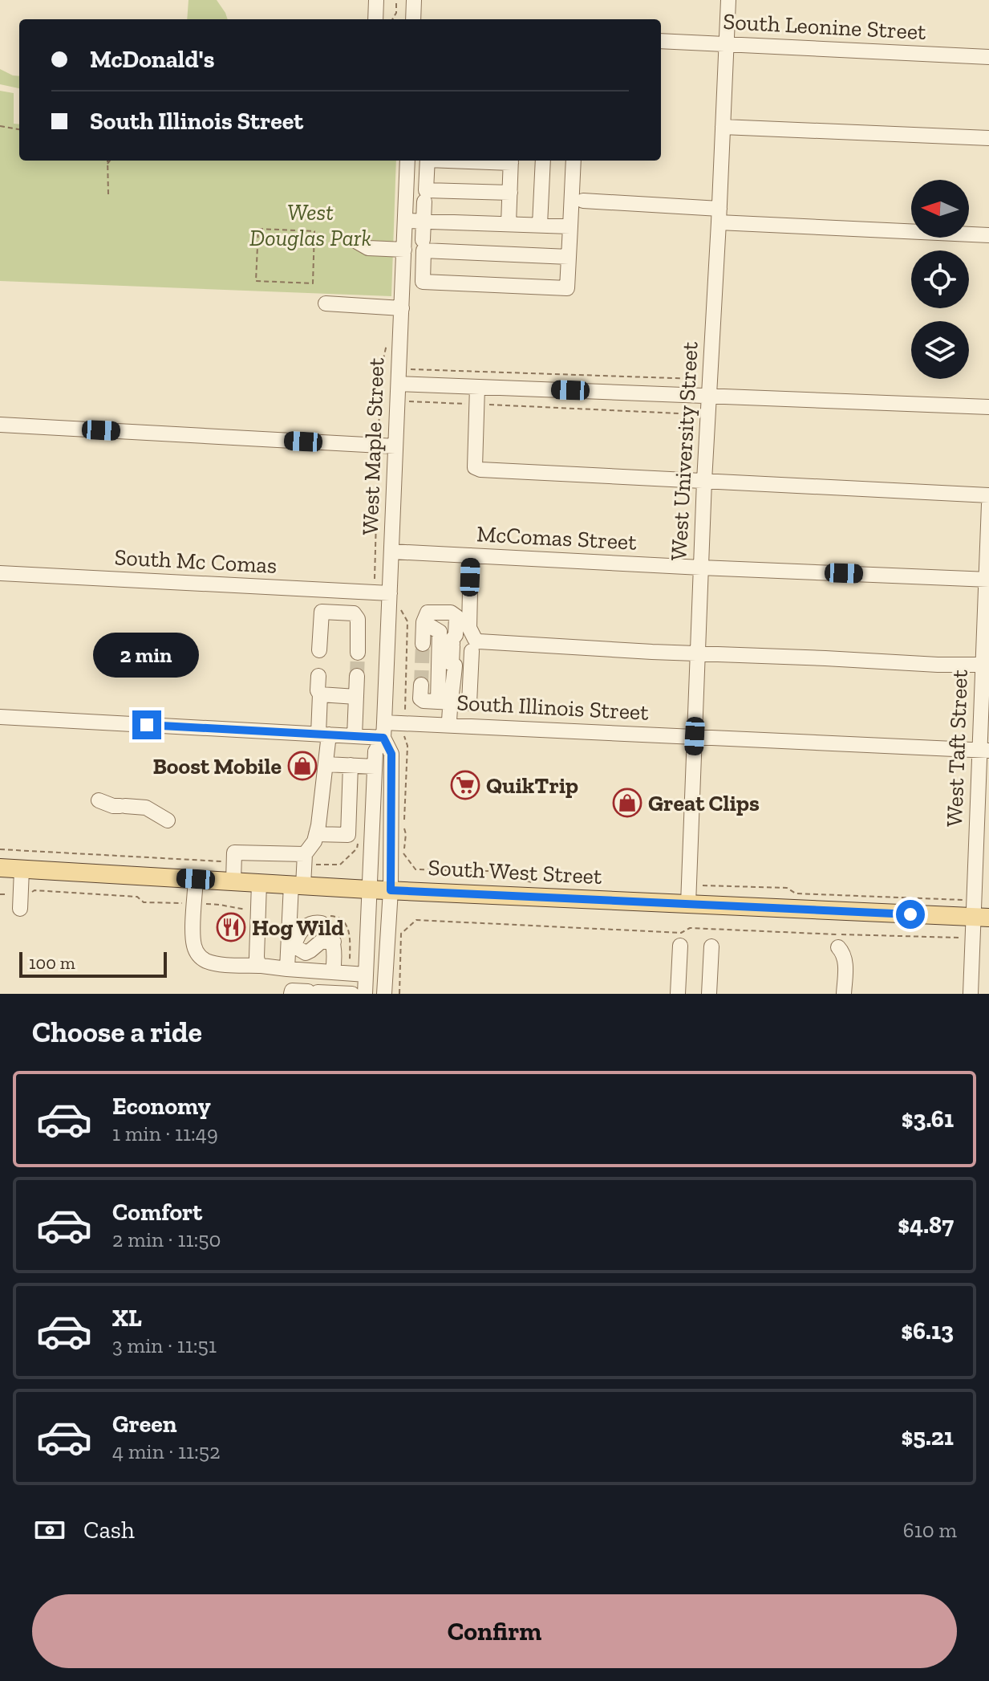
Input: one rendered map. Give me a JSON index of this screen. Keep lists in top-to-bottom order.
{
  "streets": {
    "main road": ["South West Street"],
    "street": [
      "South Leonine Street",
      "West Maple Street",
      "West University Street",
      "McComas Street",
      "South Mc Comas",
      "South Illinois Street",
      "West Taft Street"
    ]
  },
  "crossings": [
    ["South Leonine Street", "West University Street"],
    ["West Maple Street", "McComas Street"],
    ["West Maple Street", "South Mc Comas"],
    ["West Maple Street", "South Illinois Street"],
    ["West Maple Street", "South West Street"],
    ["West University Street", "McComas Street"],
    ["West University Street", "South Illinois Street"],
    ["West University Street", "South West Street"],
    ["McComas Street", "West Taft Street"],
    ["South Illinois Street", "West Taft Street"],
    ["West Taft Street", "South West Street"]
  ],
  "parks": ["West Douglas Park"],
  "places": {
    "shop": ["Boost Mobile", "Great Clips"],
    "supermarket": ["QuikTrip"],
    "restaurant": ["Hog Wild"]
  },
  "scale_bar": "100 m",
  "north": "left",
  "page": {
    "banner": ["McDonald's", "South Illinois Street"],
    "bubble": "2 min",
    "scale": "100 m",
    "heading": "Choose a ride",
    "list": [
      {
        "name": "Economy",
        "note": "1 min · 11:49",
        "value": "$3.61"
      },
      {
        "name": "Comfort",
        "note": "2 min · 11:50",
        "value": "$4.87"
      },
      {
        "name": "XL",
        "note": "3 min · 11:51",
        "value": "$6.13"
      },
      {
        "name": "Green",
        "note": "4 min · 11:52",
        "value": "$5.21"
      }
    ],
    "pay": ["Cash", "610 m"],
    "buttons": "Confirm"
  }
}
